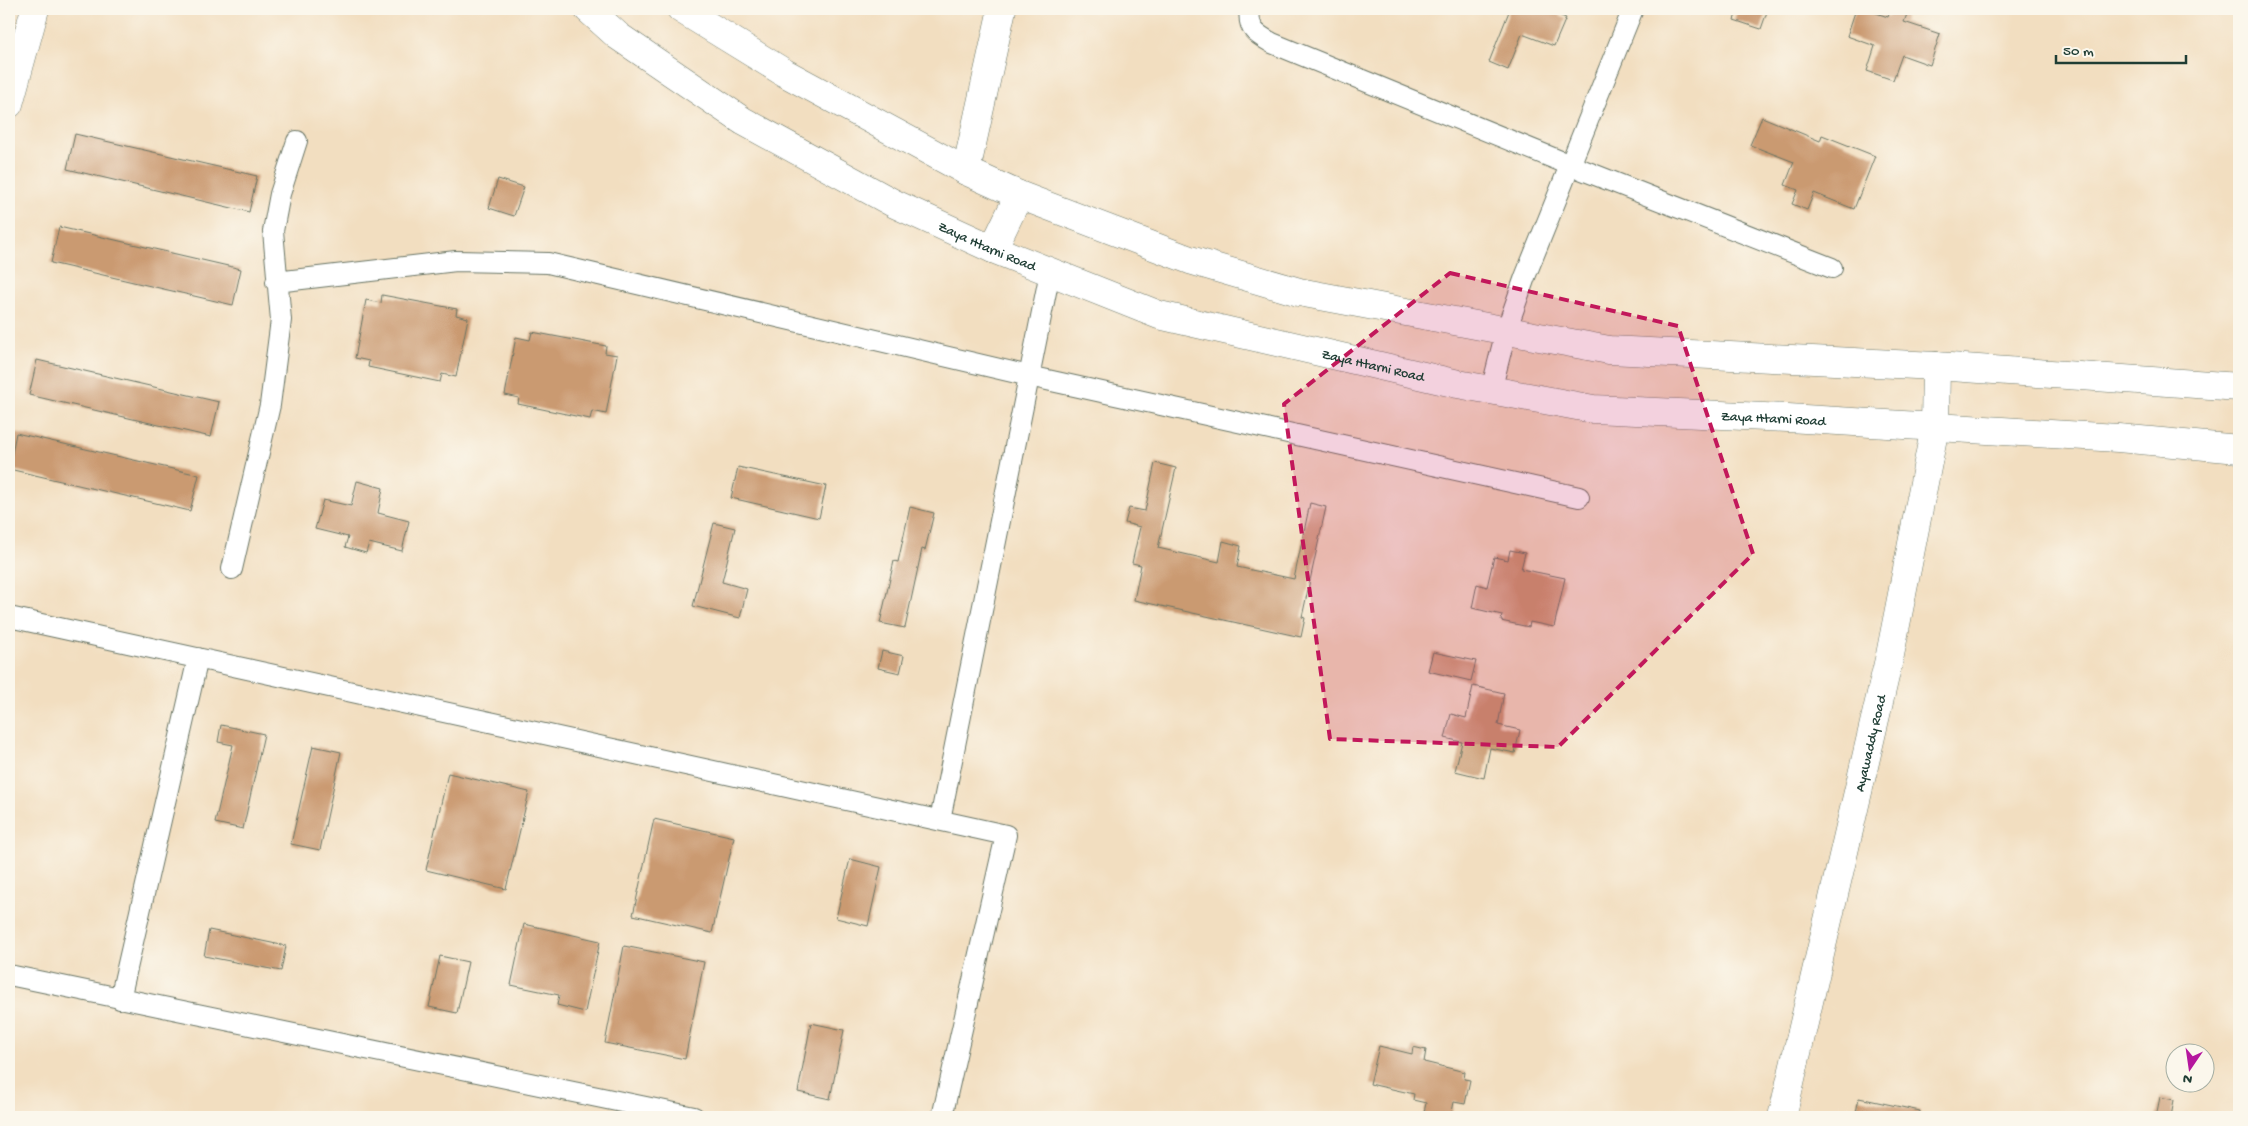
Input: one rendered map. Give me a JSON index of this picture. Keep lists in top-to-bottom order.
{
  "streets": {
    "main road": ["Zaya Htarni Road", "Ayawaddy Road"]
  },
  "crossings": [
    ["Zaya Htarni Road", "Ayawaddy Road"]
  ],
  "scale_bar": "50 m",
  "north": "bottom"
}
